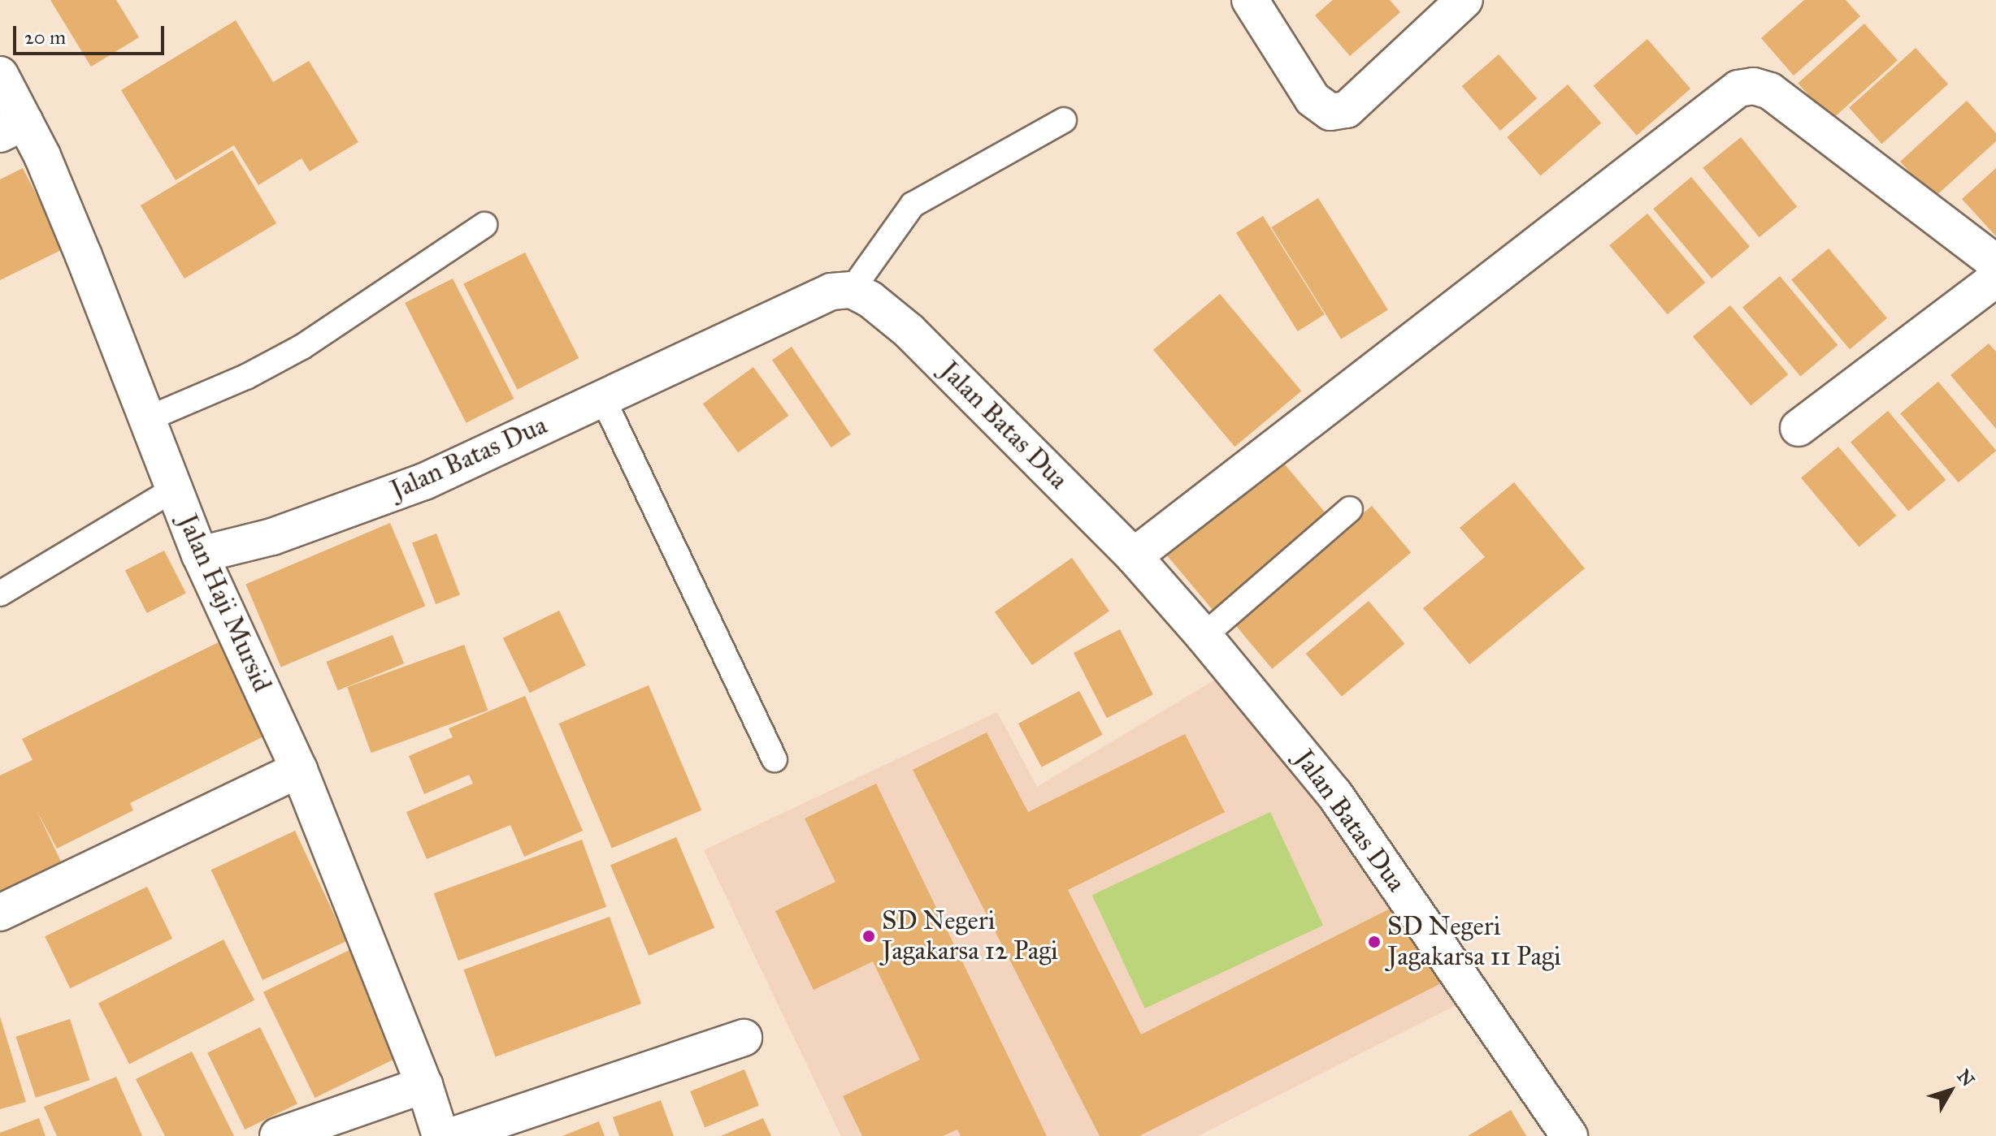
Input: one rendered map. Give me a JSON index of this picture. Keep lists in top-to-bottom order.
{
  "streets": {
    "street": ["Jalan Batas Dua", "Jalan Haji Mursid"]
  },
  "crossings": [
    ["Jalan Batas Dua", "Jalan Haji Mursid"]
  ],
  "places": ["SD Negeri Jagakarsa 12 Pagi", "SD Negeri Jagakarsa 11 Pagi"],
  "scale_bar": "20 m",
  "north": "top right"
}
